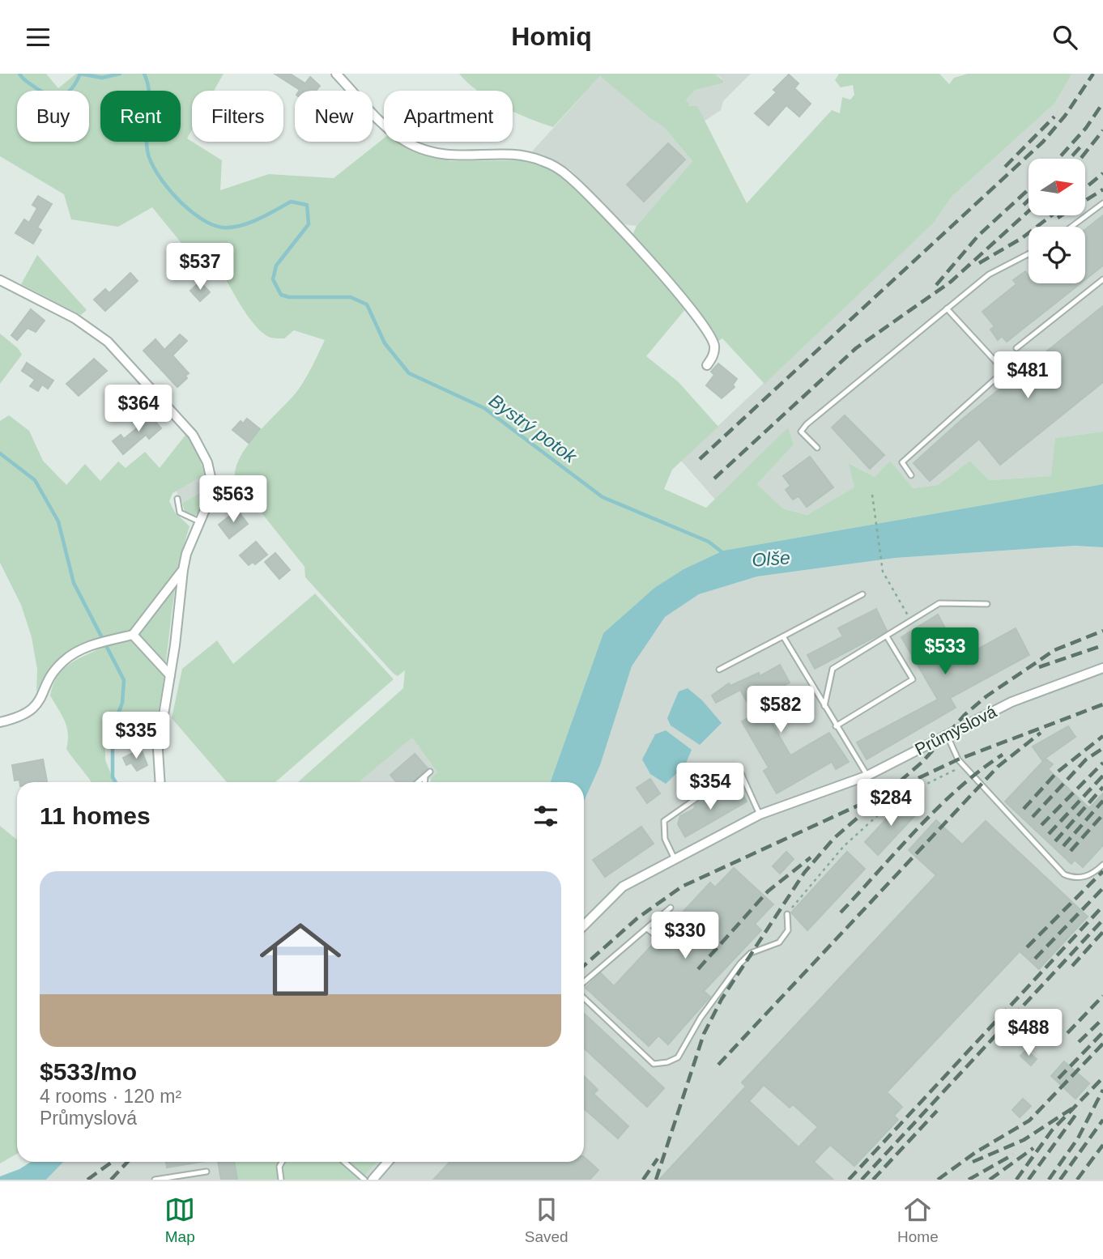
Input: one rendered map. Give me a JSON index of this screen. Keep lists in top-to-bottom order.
{
  "streets": {
    "street": ["Průmyslová"]
  },
  "water": ["Bystrý potok", "Olše"],
  "north": "right",
  "page": {
    "header": "Homiq",
    "chip": [
      "Buy",
      "Rent",
      "Filters",
      "New",
      "Apartment"
    ],
    "price": [
      "$537",
      "$481",
      "$364",
      "$563",
      "$533",
      "$582",
      "$335",
      "$354",
      "$284",
      "$330",
      "$488"
    ],
    "heading": "11 homes",
    "list": [
      {
        "name": "$533/mo",
        "note": "4 rooms · 120 m² · Průmyslová"
      }
    ],
    "tabs": ["Map", "Saved", "Home"]
  }
}
